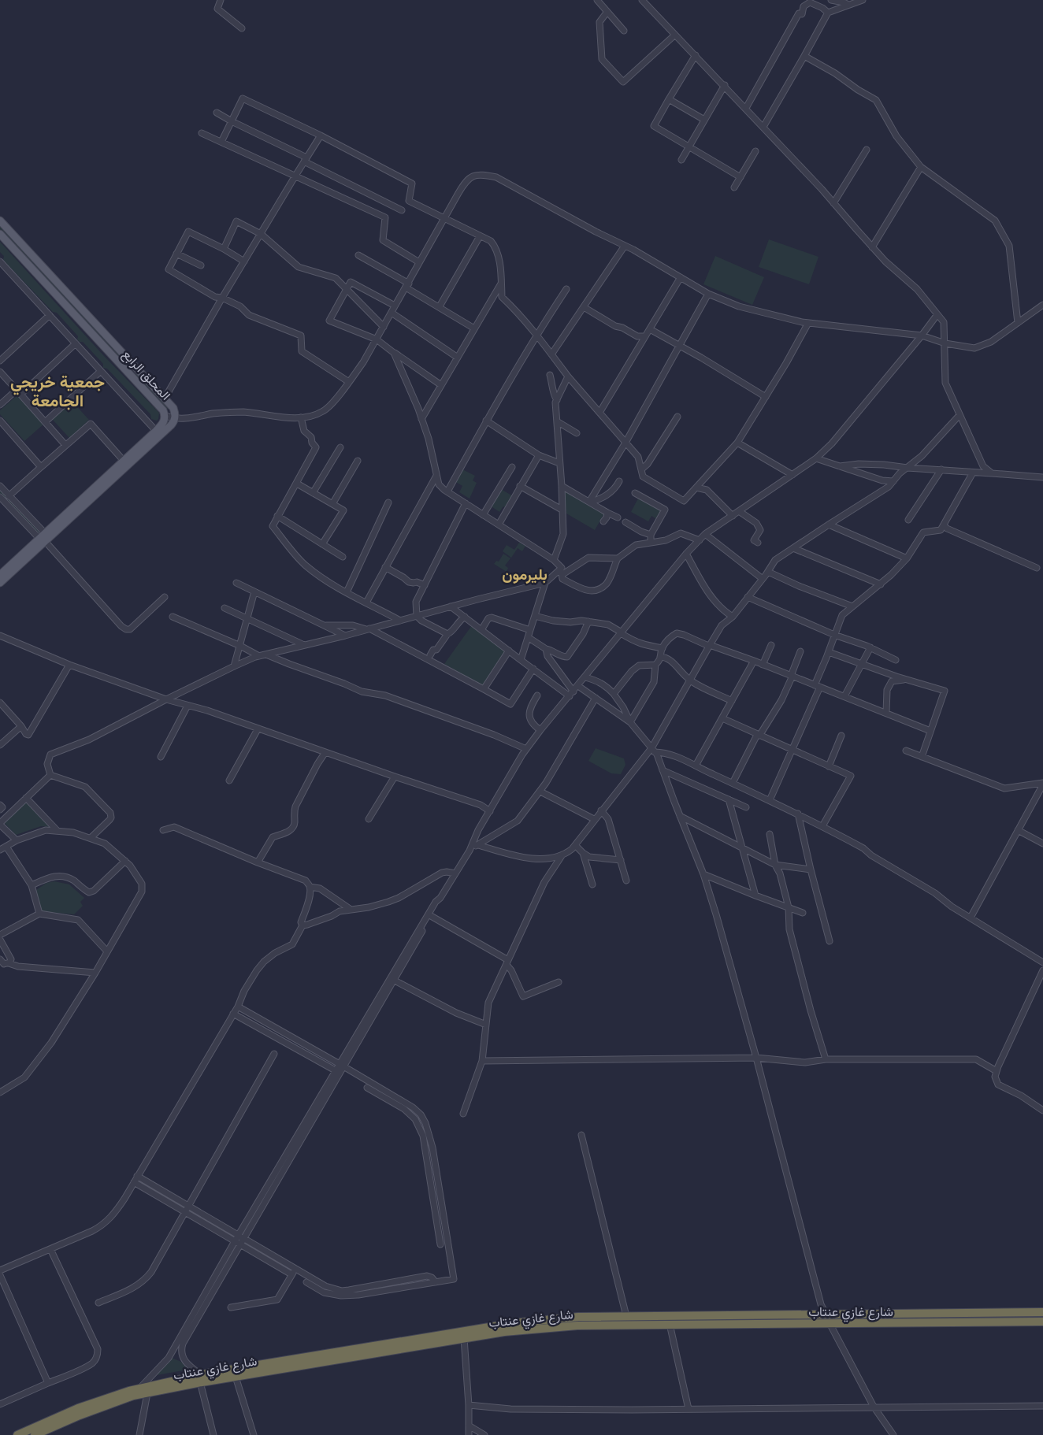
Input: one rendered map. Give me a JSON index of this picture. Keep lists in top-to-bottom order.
{
  "streets": {
    "highway": ["شارع غازي عنتاب"],
    "main road": ["المحلق الرابع"]
  },
  "districts": ["جمعية خريجي الجامعة", "بليرمون"]
}
